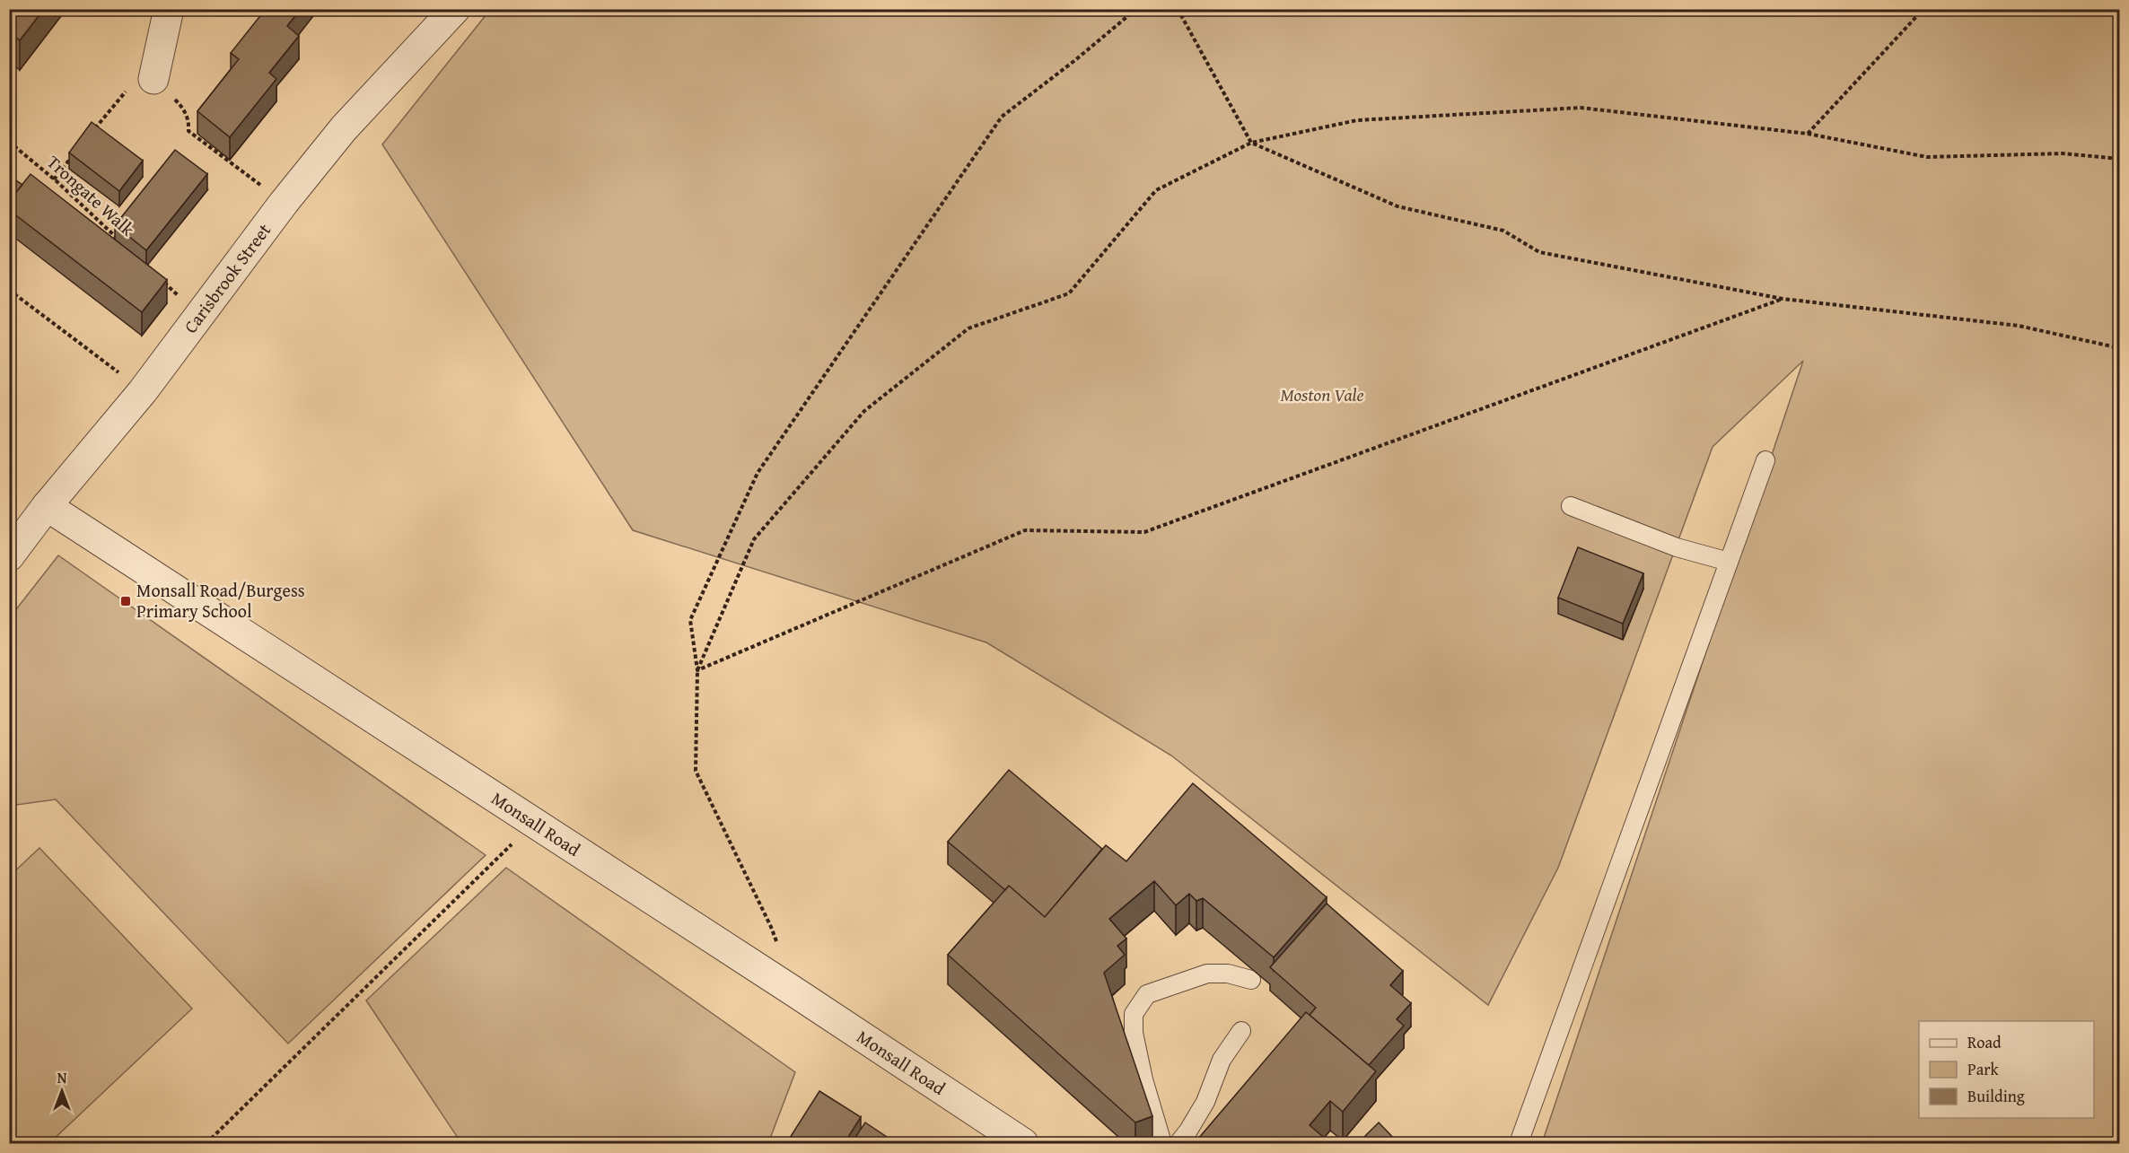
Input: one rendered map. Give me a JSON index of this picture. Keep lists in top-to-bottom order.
{
  "streets": {
    "street": ["Carisbrook Street", "Monsall Road"],
    "path": ["Trongate Walk"]
  },
  "crossings": [
    ["Carisbrook Street", "Monsall Road"]
  ],
  "parks": ["Moston Vale"],
  "places": {
    "transit": ["Monsall Road/Burgess Primary School"]
  },
  "legend": ["Road", "Park", "Building"],
  "north": "top"
}
